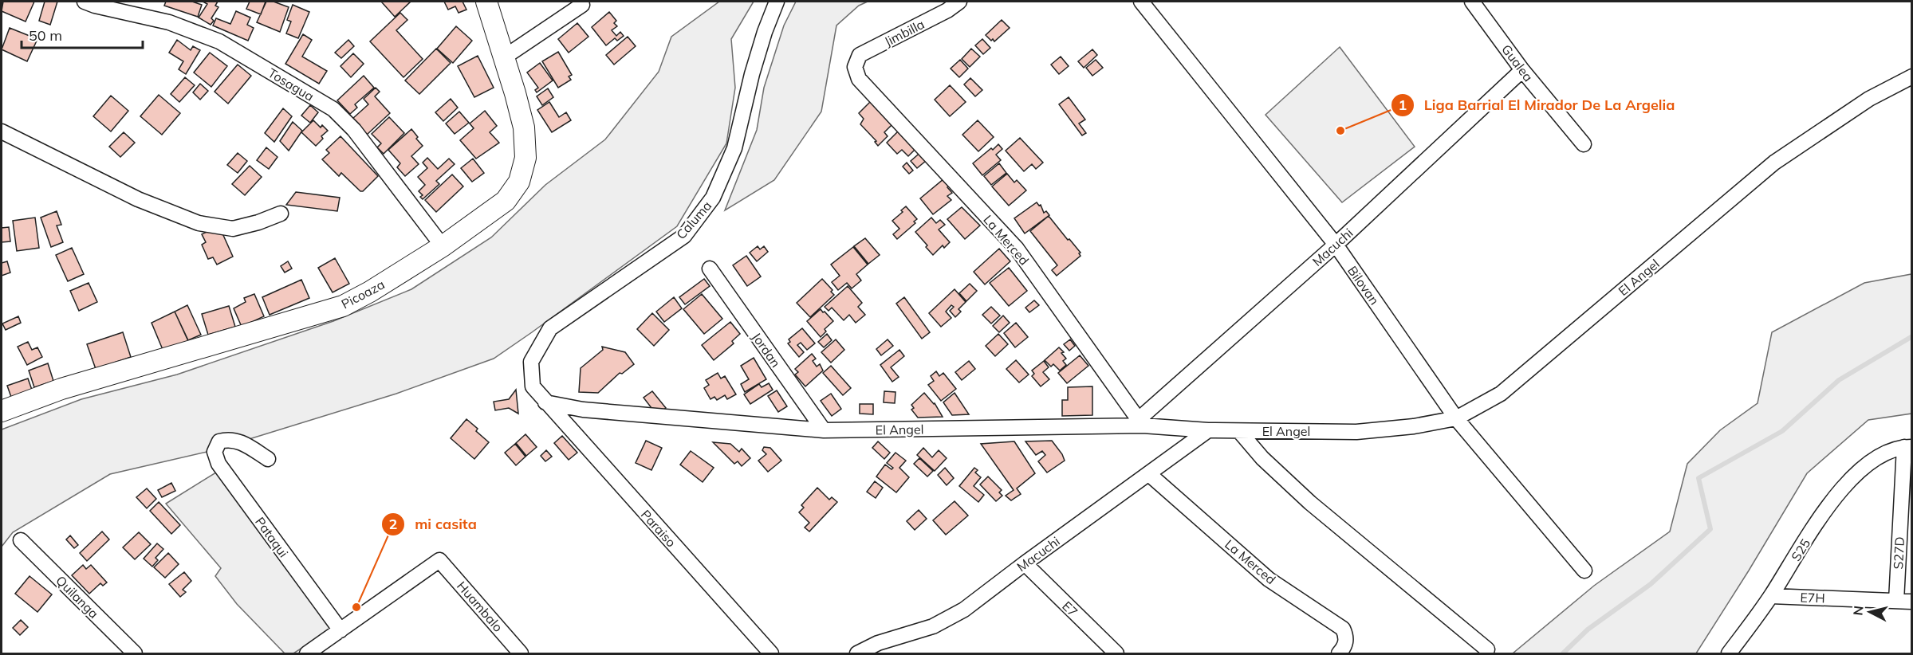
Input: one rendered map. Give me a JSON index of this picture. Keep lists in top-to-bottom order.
{
  "streets": {
    "street": [
      "Jimbilla",
      "Gualea",
      "Tosagua",
      "Caluma",
      "La Merced",
      "Macuchi",
      "El Angel",
      "Bilovan",
      "Picoaza",
      "Jordan",
      "Paraiso",
      "Pataqui",
      "S25",
      "S27D",
      "Quilanga",
      "E7H",
      "Huambalo",
      "E7"
    ]
  },
  "crossings": [
    ["Jimbilla", "La Merced"],
    ["Gualea", "Macuchi"],
    ["Tosagua", "Picoaza"],
    ["Caluma", "El Angel"],
    ["Caluma", "Paraiso"],
    ["La Merced", "Macuchi"],
    ["La Merced", "El Angel"],
    ["Macuchi", "El Angel"],
    ["Macuchi", "Bilovan"],
    ["Macuchi", "E7"],
    ["El Angel", "Bilovan"],
    ["El Angel", "Jordan"],
    ["El Angel", "Paraiso"],
    ["Pataqui", "Huambalo"],
    ["S25", "S27D"],
    ["S25", "E7H"],
    ["S27D", "E7H"]
  ],
  "places": ["Liga Barrial El Mirador De La Argelia", "mi casita"],
  "scale_bar": "50 m",
  "north": "left"
}
